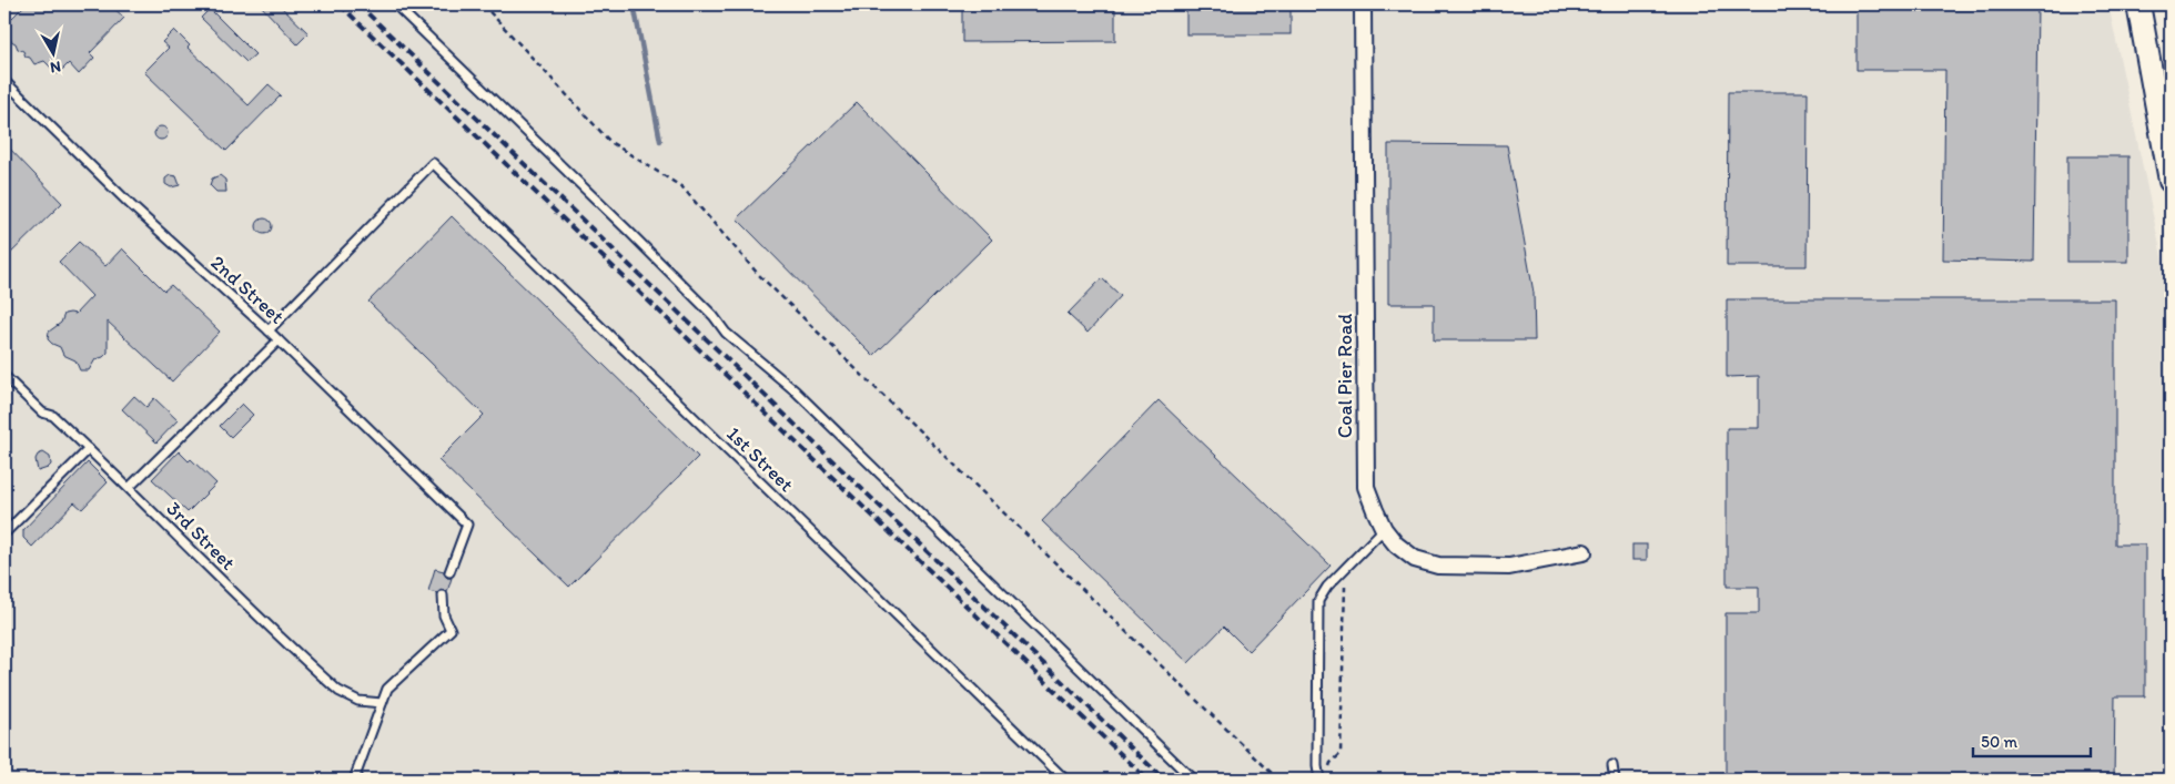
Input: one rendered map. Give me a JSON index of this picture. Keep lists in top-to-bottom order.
{
  "streets": {
    "street": ["Coal Pier Road"],
    "lane": ["2nd Street", "1st Street", "3rd Street"]
  },
  "crossings": [
    ["2nd Street", "1st Street"]
  ],
  "scale_bar": "50 m",
  "north": "bottom"
}
